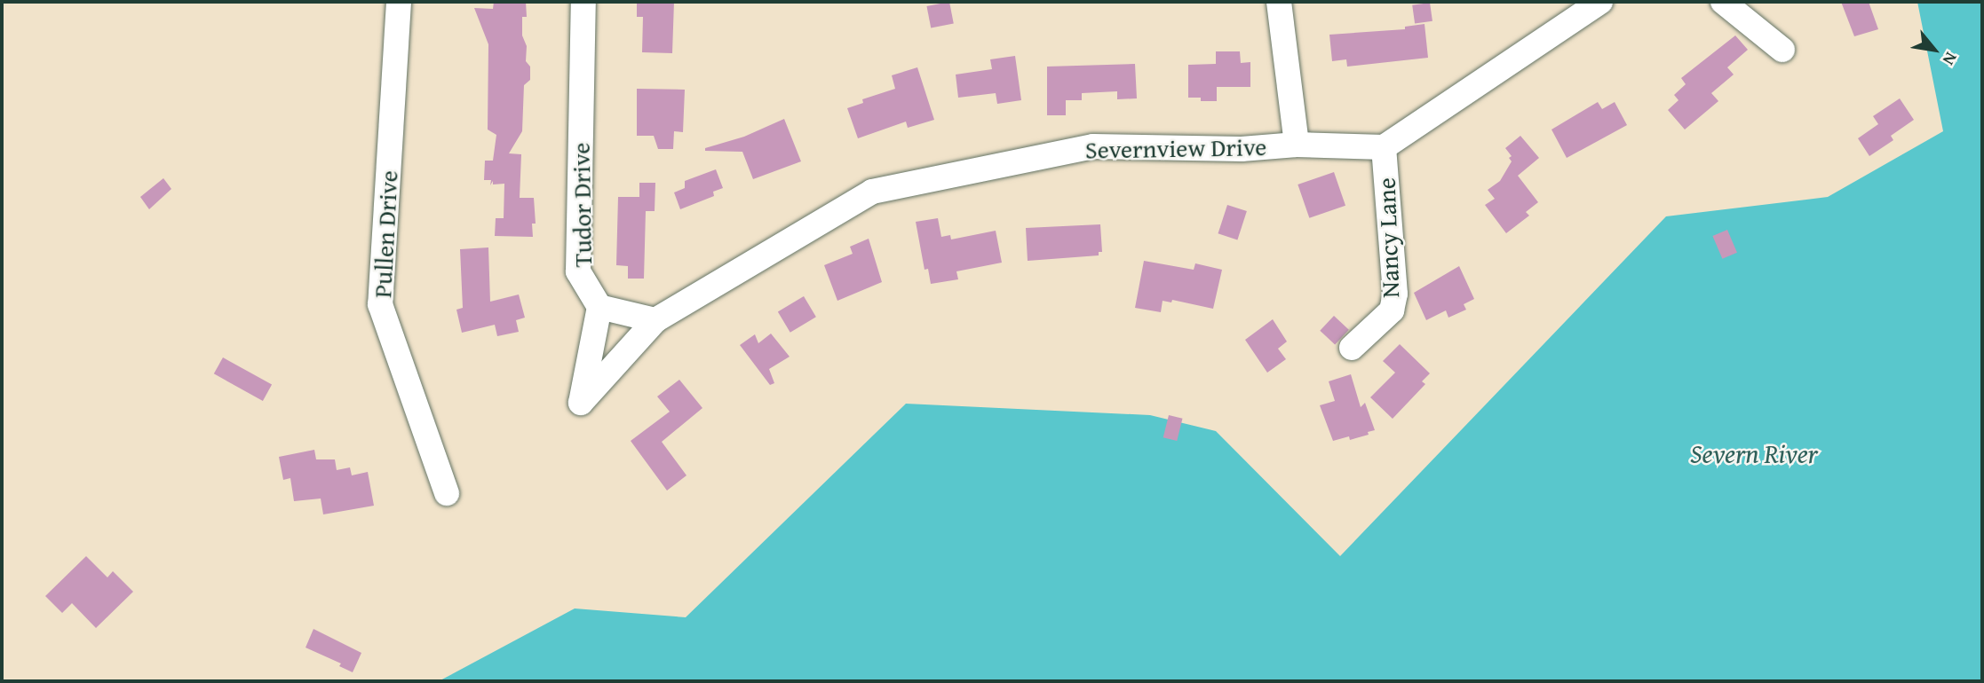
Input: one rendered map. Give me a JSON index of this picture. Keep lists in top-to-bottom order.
{
  "streets": {
    "street": [
      "Severnview Drive",
      "Tudor Drive",
      "Pullen Drive",
      "Nancy Lane"
    ]
  },
  "crossings": [
    ["Severnview Drive", "Tudor Drive"],
    ["Severnview Drive", "Nancy Lane"]
  ],
  "water": ["Severn River"],
  "north": "bottom right"
}
